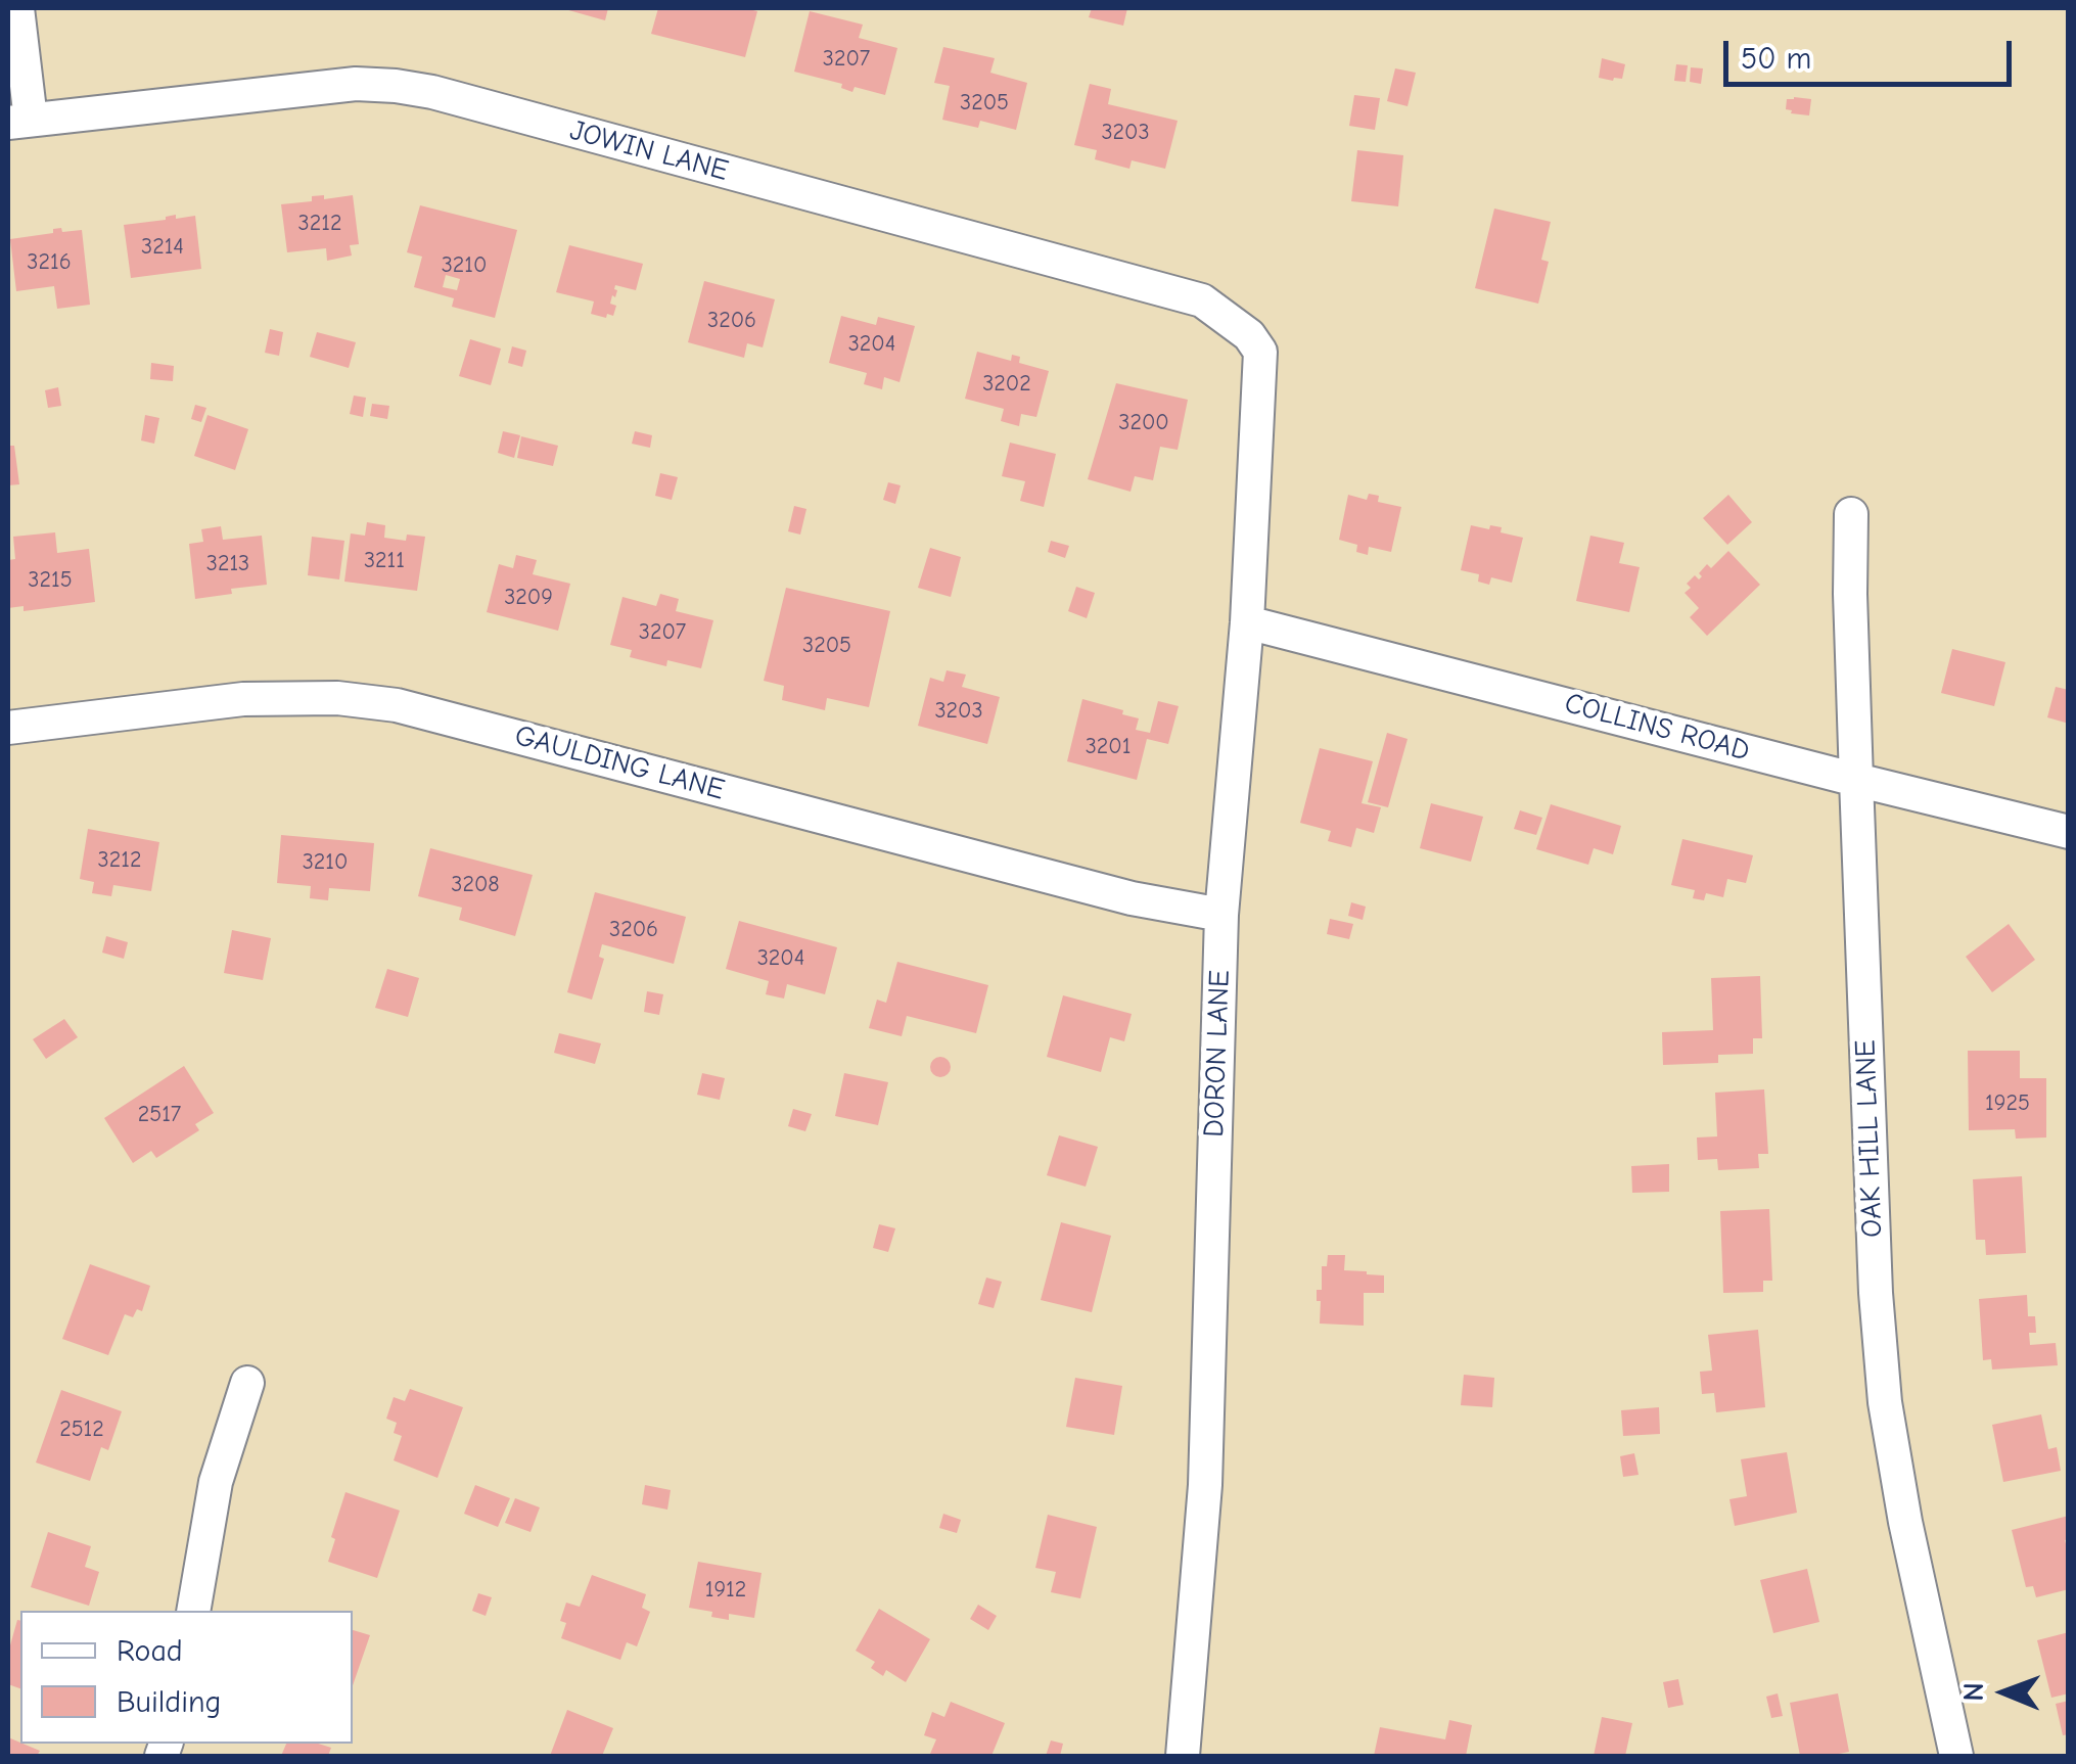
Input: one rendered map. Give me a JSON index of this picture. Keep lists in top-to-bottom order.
{
  "streets": {
    "street": [
      "JOWIN LANE",
      "COLLINS ROAD",
      "GAULDING LANE",
      "DORON LANE",
      "OAK HILL LANE"
    ]
  },
  "crossings": [
    ["JOWIN LANE", "DORON LANE"],
    ["COLLINS ROAD", "DORON LANE"],
    ["COLLINS ROAD", "OAK HILL LANE"],
    ["GAULDING LANE", "DORON LANE"]
  ],
  "house_numbers": [
    "3207",
    "3205",
    "3203",
    "3212",
    "3214",
    "3216",
    "3210",
    "3206",
    "3204",
    "3202",
    "3200",
    "3211",
    "3213",
    "3215",
    "3209",
    "3207",
    "3205",
    "3203",
    "3201",
    "3212",
    "3210",
    "3208",
    "3206",
    "3204",
    "1925",
    "2517",
    "2512",
    "1912"
  ],
  "legend": ["Road", "Building"],
  "scale_bar": "50 m",
  "north": "left"
}
